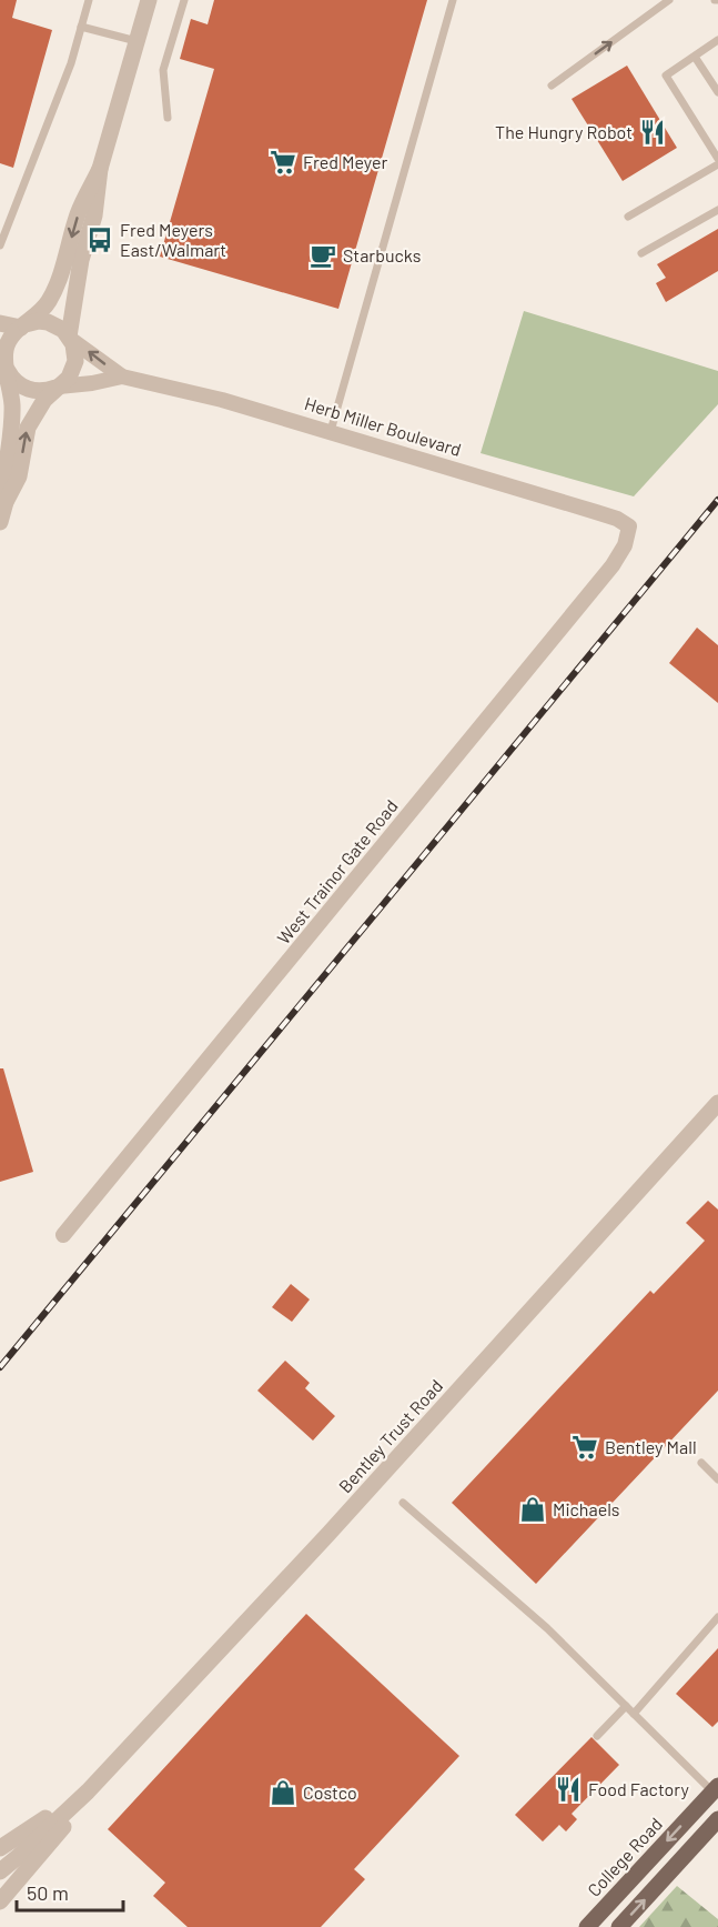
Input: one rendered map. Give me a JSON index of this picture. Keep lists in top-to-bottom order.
{
  "streets": {
    "main road": ["College Road"],
    "street": ["Herb Miller Boulevard", "West Trainor Gate Road", "Bentley Trust Road"]
  },
  "crossings": [
    ["Herb Miller Boulevard", "West Trainor Gate Road"]
  ],
  "places": {
    "restaurant": ["The Hungry Robot", "Food Factory"],
    "supermarket": ["Fred Meyer", "Bentley Mall"],
    "bus stop": ["Fred Meyers East/Walmart"],
    "cafe": ["Starbucks"],
    "shop": ["Michaels", "Costco"]
  },
  "scale_bar": "50 m"
}
